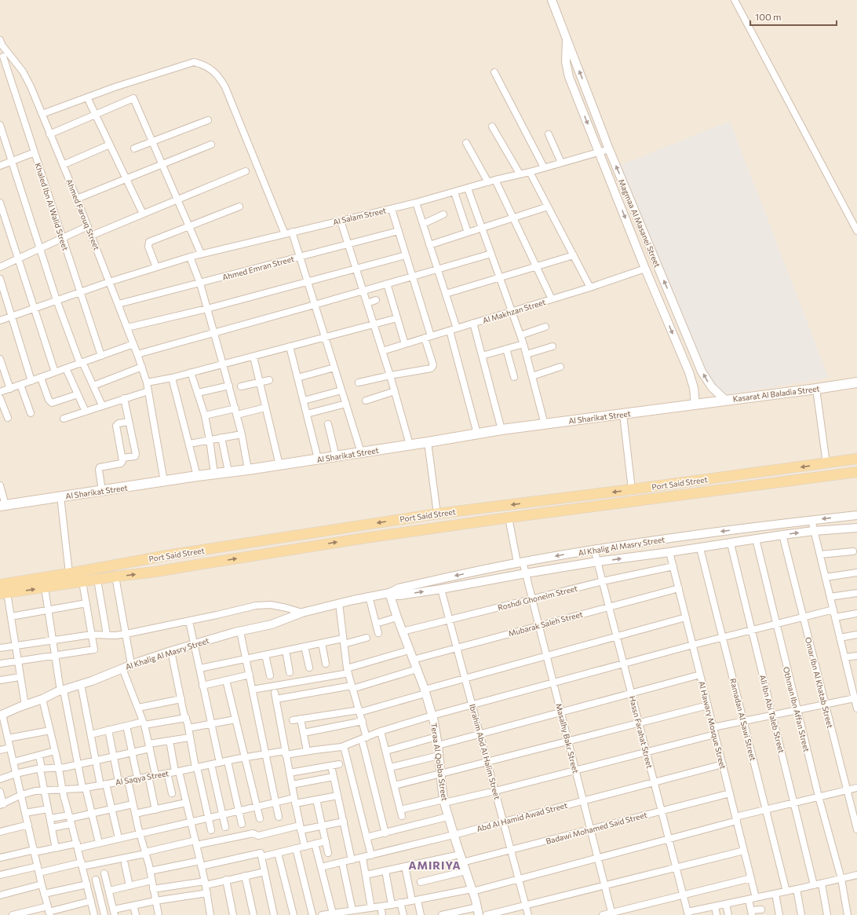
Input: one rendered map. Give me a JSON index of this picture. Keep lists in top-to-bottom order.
{
  "streets": {
    "main road": ["Kasarat Al Baladia Street", "Al Sharikat Street", "Port Said Street"],
    "street": [
      "Khaled Ibn Al Walid Street",
      "Ahmed Farouq Street",
      "Al Salam Street",
      "Magmaa Al Masanei Street",
      "Ahmed Emran Street",
      "Al Makhzan Street",
      "Al Khalig Al Masry Street",
      "Roshdi Ghoneim Street",
      "Mubarak Saleh Street",
      "Omar Ibn Al Khatab Street",
      "Othman Ibn Affan Street",
      "Ali Ibn Abi Taleb Street",
      "Ramadan Al Sawi Street",
      "Al Hawary Mosque Street",
      "Hassn Farahat Street",
      "Masalhy Bakr Street",
      "Ibrahim Abd Al Halim Street",
      "Teraa Al Qobba Street",
      "Al Saqya Street",
      "Abd Al Hamid Awad Street",
      "Badawi Mohamed Said Street"
    ]
  },
  "crossings": [
    ["Khaled Ibn Al Walid Street", "Al Salam Street"],
    ["Ahmed Farouq Street", "Al Salam Street"],
    ["Ahmed Farouq Street", "Ahmed Emran Street"],
    ["Ahmed Farouq Street", "Al Sharikat Street"],
    ["Al Salam Street", "Magmaa Al Masanei Street"],
    ["Magmaa Al Masanei Street", "Al Makhzan Street"],
    ["Magmaa Al Masanei Street", "Kasarat Al Baladia Street"],
    ["Magmaa Al Masanei Street", "Al Sharikat Street"],
    ["Kasarat Al Baladia Street", "Al Sharikat Street"],
    ["Port Said Street", "Masalhy Bakr Street"],
    ["Al Khalig Al Masry Street", "Omar Ibn Al Khatab Street"],
    ["Al Khalig Al Masry Street", "Othman Ibn Affan Street"],
    ["Al Khalig Al Masry Street", "Ali Ibn Abi Taleb Street"],
    ["Al Khalig Al Masry Street", "Ramadan Al Sawi Street"],
    ["Al Khalig Al Masry Street", "Al Hawary Mosque Street"],
    ["Al Khalig Al Masry Street", "Hassn Farahat Street"],
    ["Al Khalig Al Masry Street", "Masalhy Bakr Street"],
    ["Al Khalig Al Masry Street", "Ibrahim Abd Al Halim Street"],
    ["Al Khalig Al Masry Street", "Teraa Al Qobba Street"],
    ["Roshdi Ghoneim Street", "Al Hawary Mosque Street"],
    ["Roshdi Ghoneim Street", "Hassn Farahat Street"],
    ["Roshdi Ghoneim Street", "Masalhy Bakr Street"],
    ["Roshdi Ghoneim Street", "Ibrahim Abd Al Halim Street"],
    ["Roshdi Ghoneim Street", "Teraa Al Qobba Street"],
    ["Mubarak Saleh Street", "Al Hawary Mosque Street"],
    ["Mubarak Saleh Street", "Hassn Farahat Street"],
    ["Mubarak Saleh Street", "Masalhy Bakr Street"],
    ["Mubarak Saleh Street", "Ibrahim Abd Al Halim Street"],
    ["Mubarak Saleh Street", "Teraa Al Qobba Street"],
    ["Omar Ibn Al Khatab Street", "Al Saqya Street"],
    ["Othman Ibn Affan Street", "Al Saqya Street"],
    ["Ali Ibn Abi Taleb Street", "Al Saqya Street"],
    ["Ramadan Al Sawi Street", "Al Saqya Street"],
    ["Al Hawary Mosque Street", "Al Saqya Street"],
    ["Al Hawary Mosque Street", "Abd Al Hamid Awad Street"],
    ["Al Hawary Mosque Street", "Badawi Mohamed Said Street"],
    ["Hassn Farahat Street", "Al Saqya Street"],
    ["Hassn Farahat Street", "Abd Al Hamid Awad Street"],
    ["Hassn Farahat Street", "Badawi Mohamed Said Street"],
    ["Masalhy Bakr Street", "Al Saqya Street"],
    ["Masalhy Bakr Street", "Abd Al Hamid Awad Street"],
    ["Masalhy Bakr Street", "Badawi Mohamed Said Street"],
    ["Ibrahim Abd Al Halim Street", "Al Saqya Street"],
    ["Ibrahim Abd Al Halim Street", "Abd Al Hamid Awad Street"],
    ["Ibrahim Abd Al Halim Street", "Badawi Mohamed Said Street"],
    ["Teraa Al Qobba Street", "Al Saqya Street"],
    ["Teraa Al Qobba Street", "Abd Al Hamid Awad Street"],
    ["Teraa Al Qobba Street", "Badawi Mohamed Said Street"]
  ],
  "districts": ["AMIRIYA"],
  "scale_bar": "100 m"
}
